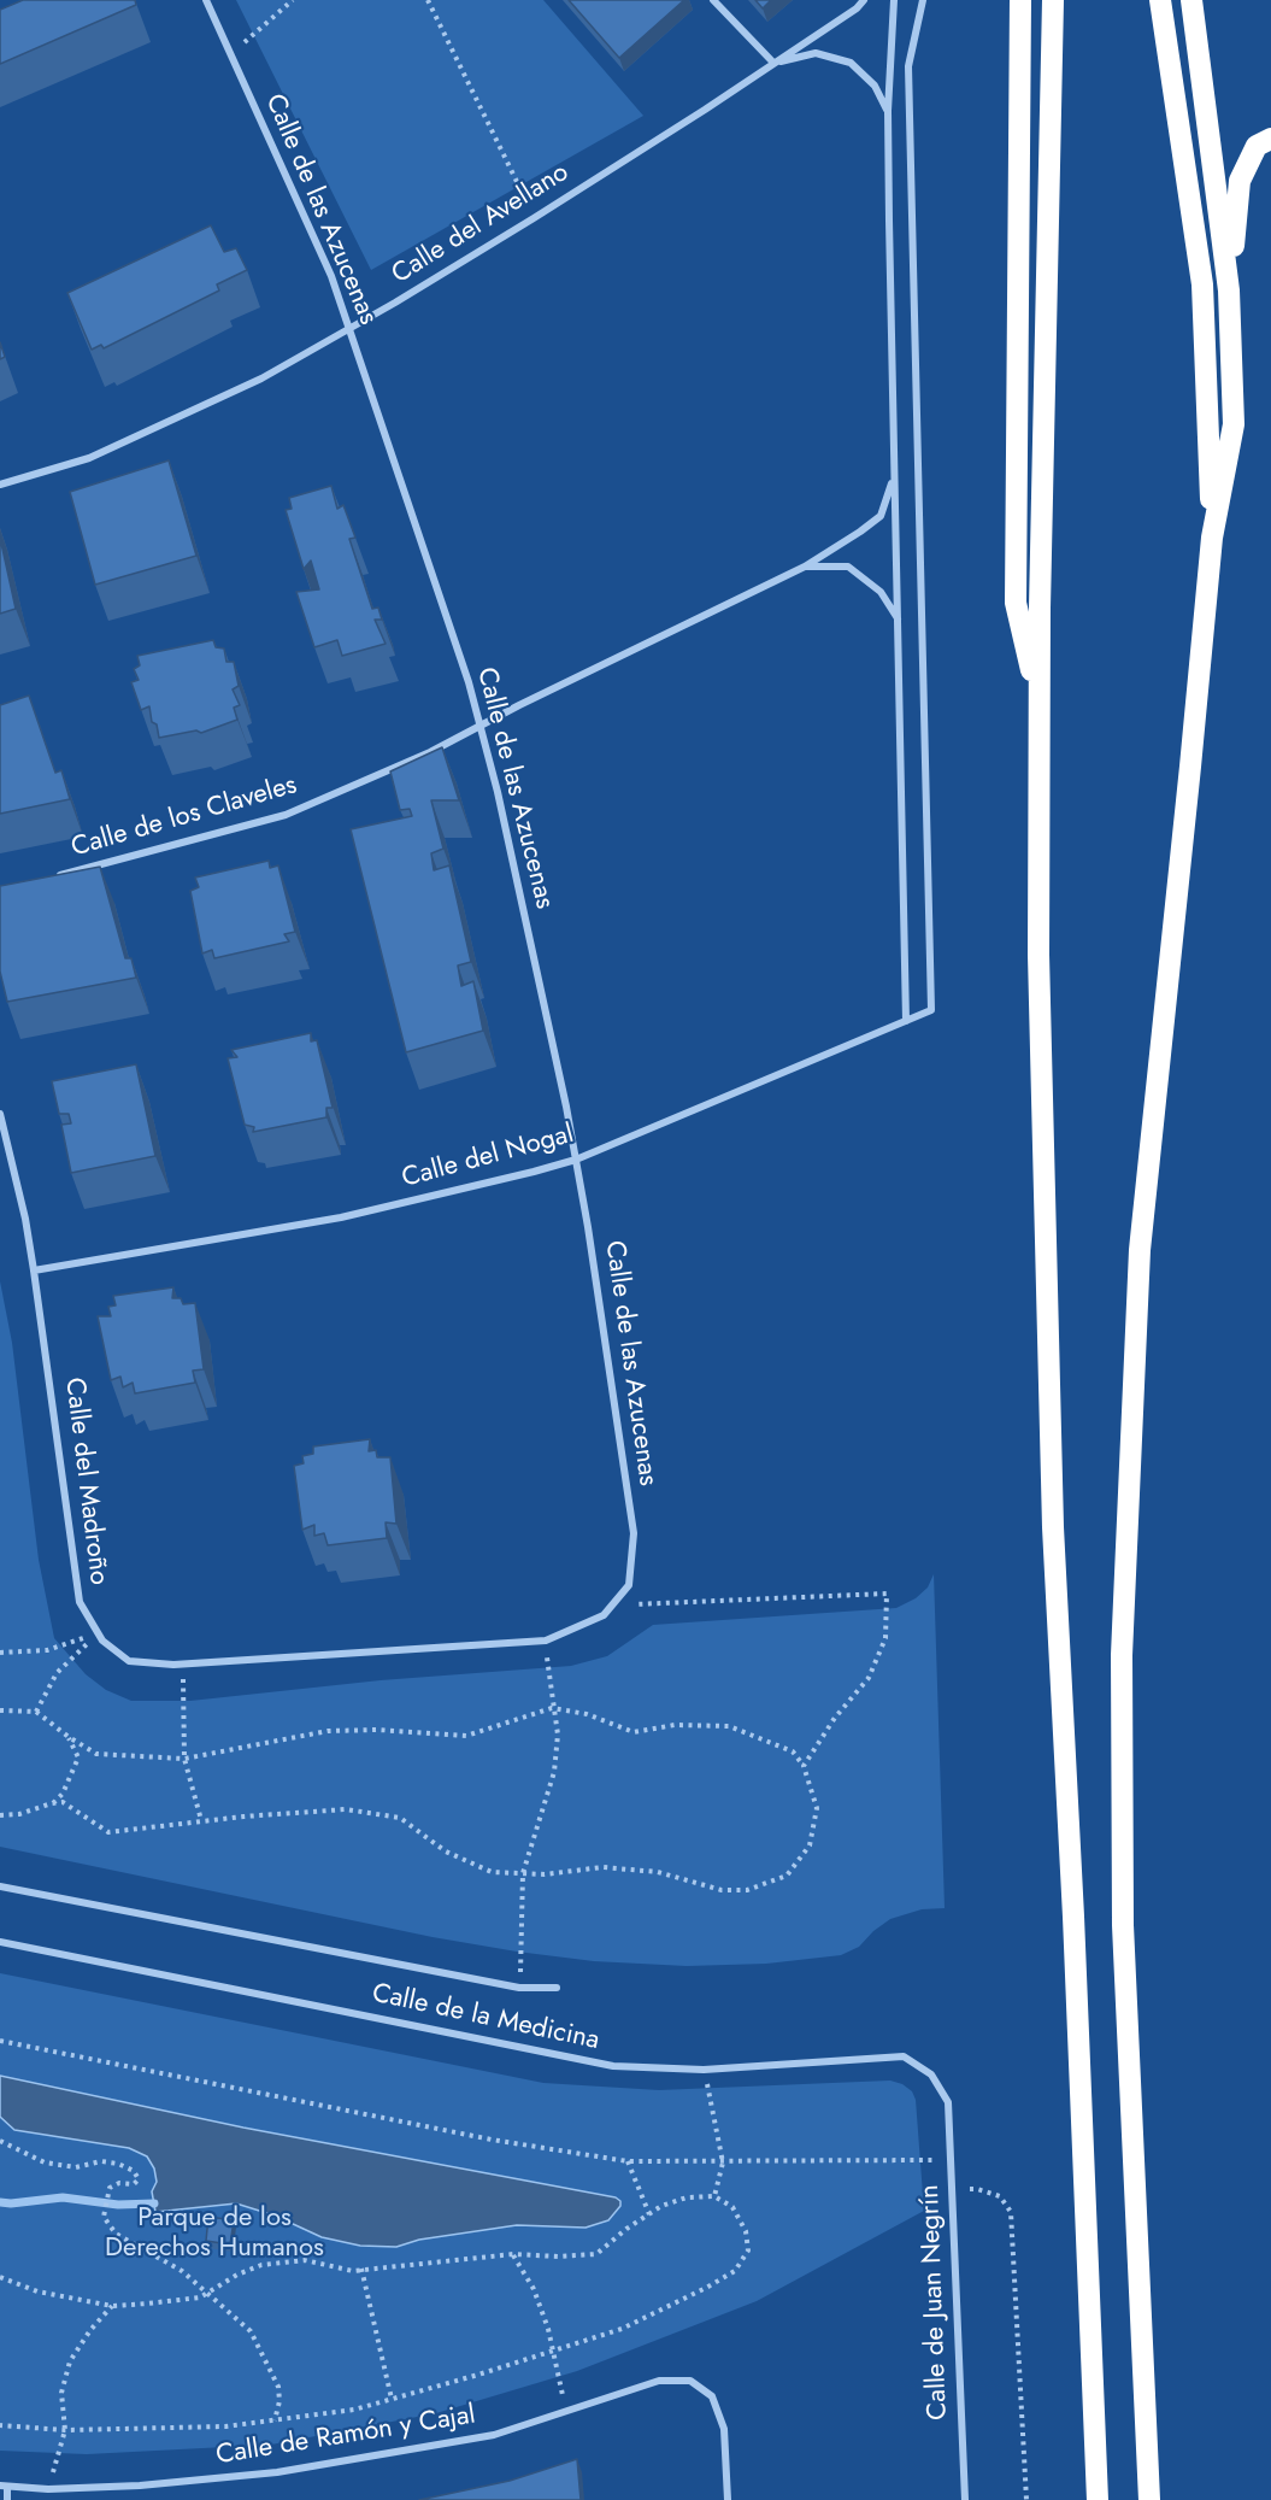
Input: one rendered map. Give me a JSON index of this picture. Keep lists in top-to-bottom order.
{
  "streets": {
    "street": [
      "Calle de las Azucenas",
      "Calle del Avellano",
      "Calle de los Claveles",
      "Calle del Nogal",
      "Calle del Madroño",
      "Calle de la Medicina",
      "Calle de Juan Negrín",
      "Calle de Ramón y Cajal"
    ]
  },
  "crossings": [
    ["Calle de las Azucenas", "Calle del Avellano"],
    ["Calle de las Azucenas", "Calle de los Claveles"],
    ["Calle de las Azucenas", "Calle del Nogal"],
    ["Calle de las Azucenas", "Calle del Madroño"],
    ["Calle del Nogal", "Calle del Madroño"],
    ["Calle de la Medicina", "Calle de Juan Negrín"]
  ],
  "parks": ["Parque de los Derechos Humanos"]
}
